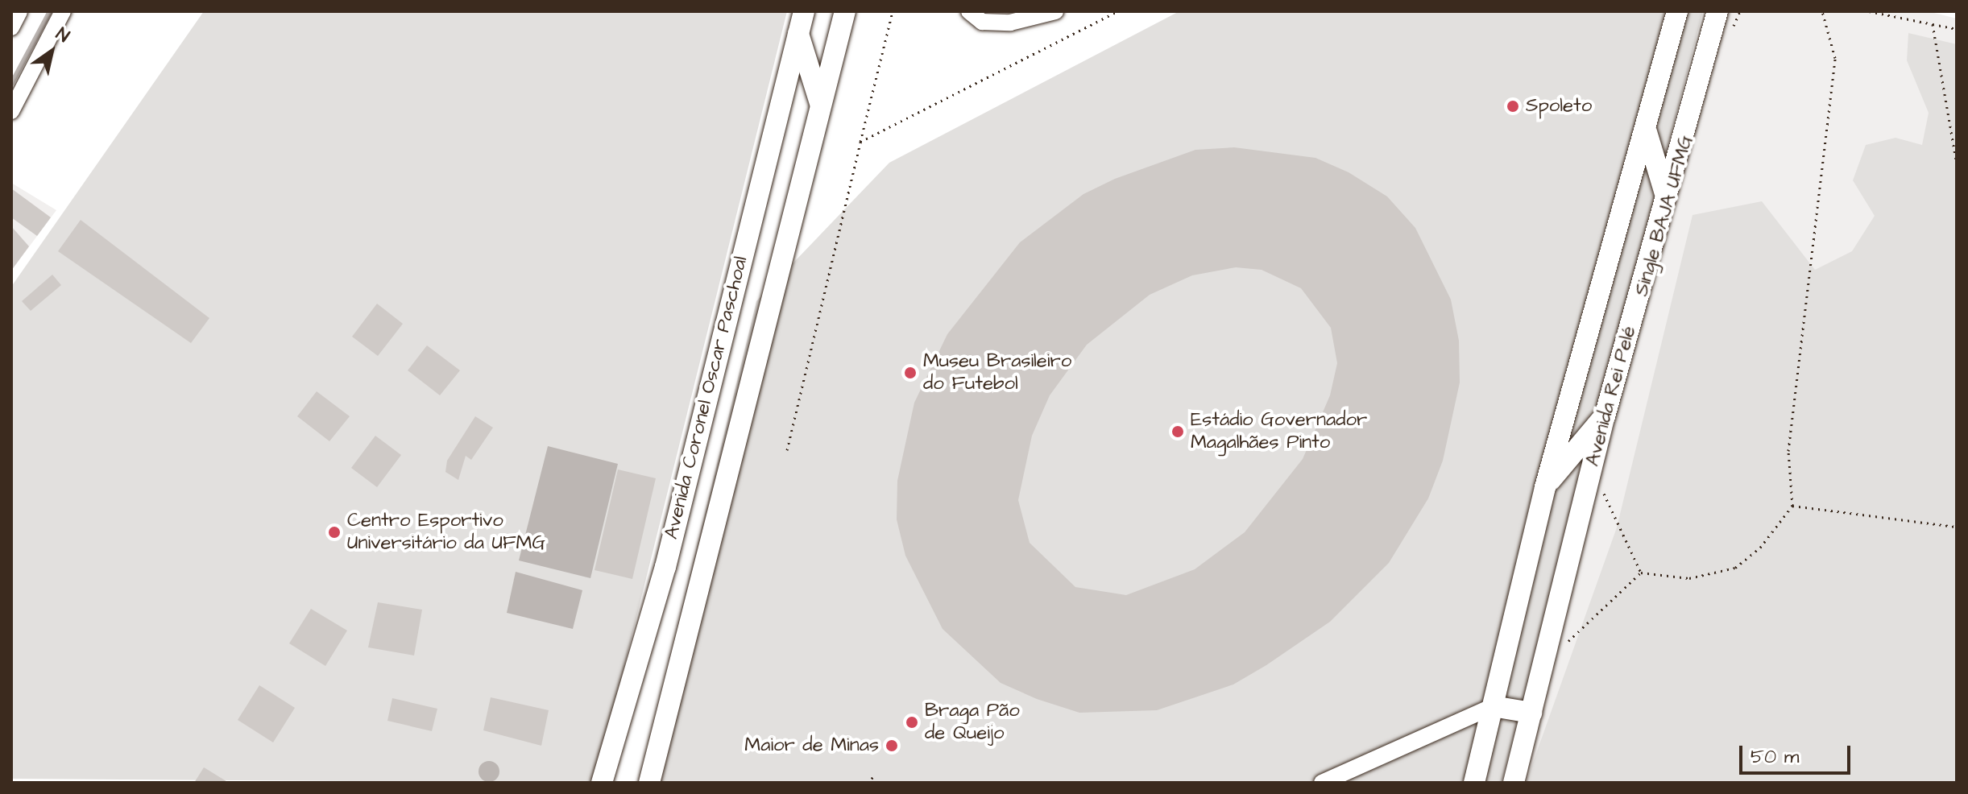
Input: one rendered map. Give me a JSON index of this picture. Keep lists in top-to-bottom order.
{
  "streets": {
    "main road": ["Avenida Rei Pelé", "Avenida Coronel Oscar Paschoal"]
  },
  "places": [
    "Spoleto",
    "Museu Brasileiro do Futebol",
    "Estádio Governador Magalhães Pinto",
    "Centro Esportivo Universitário da UFMG",
    "Braga Pão de Queijo",
    "Maior de Minas"
  ],
  "scale_bar": "50 m",
  "north": "top right"
}
